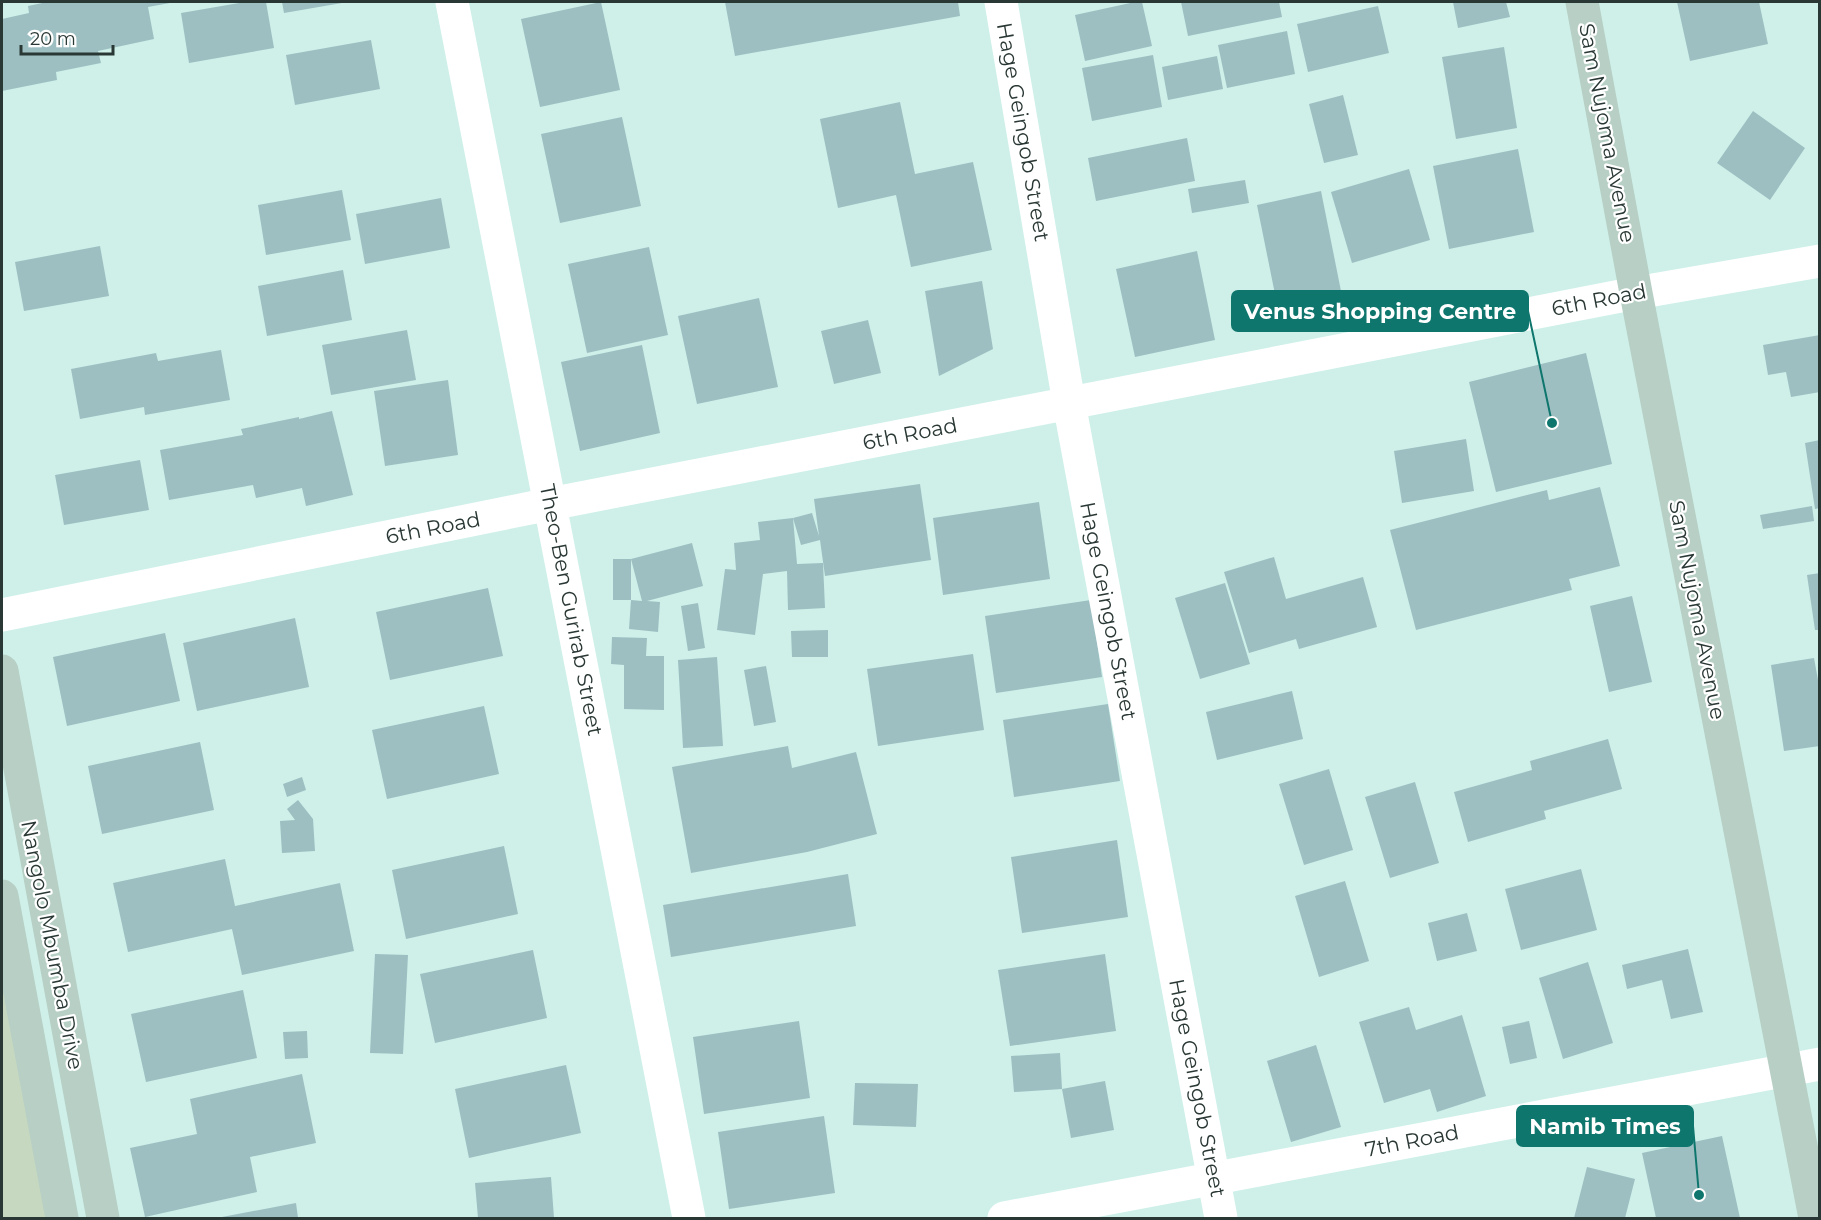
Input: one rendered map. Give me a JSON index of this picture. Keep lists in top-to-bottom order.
{
  "streets": {
    "main road": ["Sam Nujoma Avenue", "Nangolo Mbumba Drive"],
    "street": [
      "Hage Geingob Street",
      "6th Road",
      "Theo-Ben Gurirab Street",
      "7th Road"
    ]
  },
  "crossings": [
    ["Hage Geingob Street", "6th Road"],
    ["Hage Geingob Street", "7th Road"],
    ["Sam Nujoma Avenue", "6th Road"],
    ["Sam Nujoma Avenue", "7th Road"],
    ["6th Road", "Theo-Ben Gurirab Street"]
  ],
  "places": ["Venus Shopping Centre", "Namib Times"],
  "scale_bar": "20 m"
}
